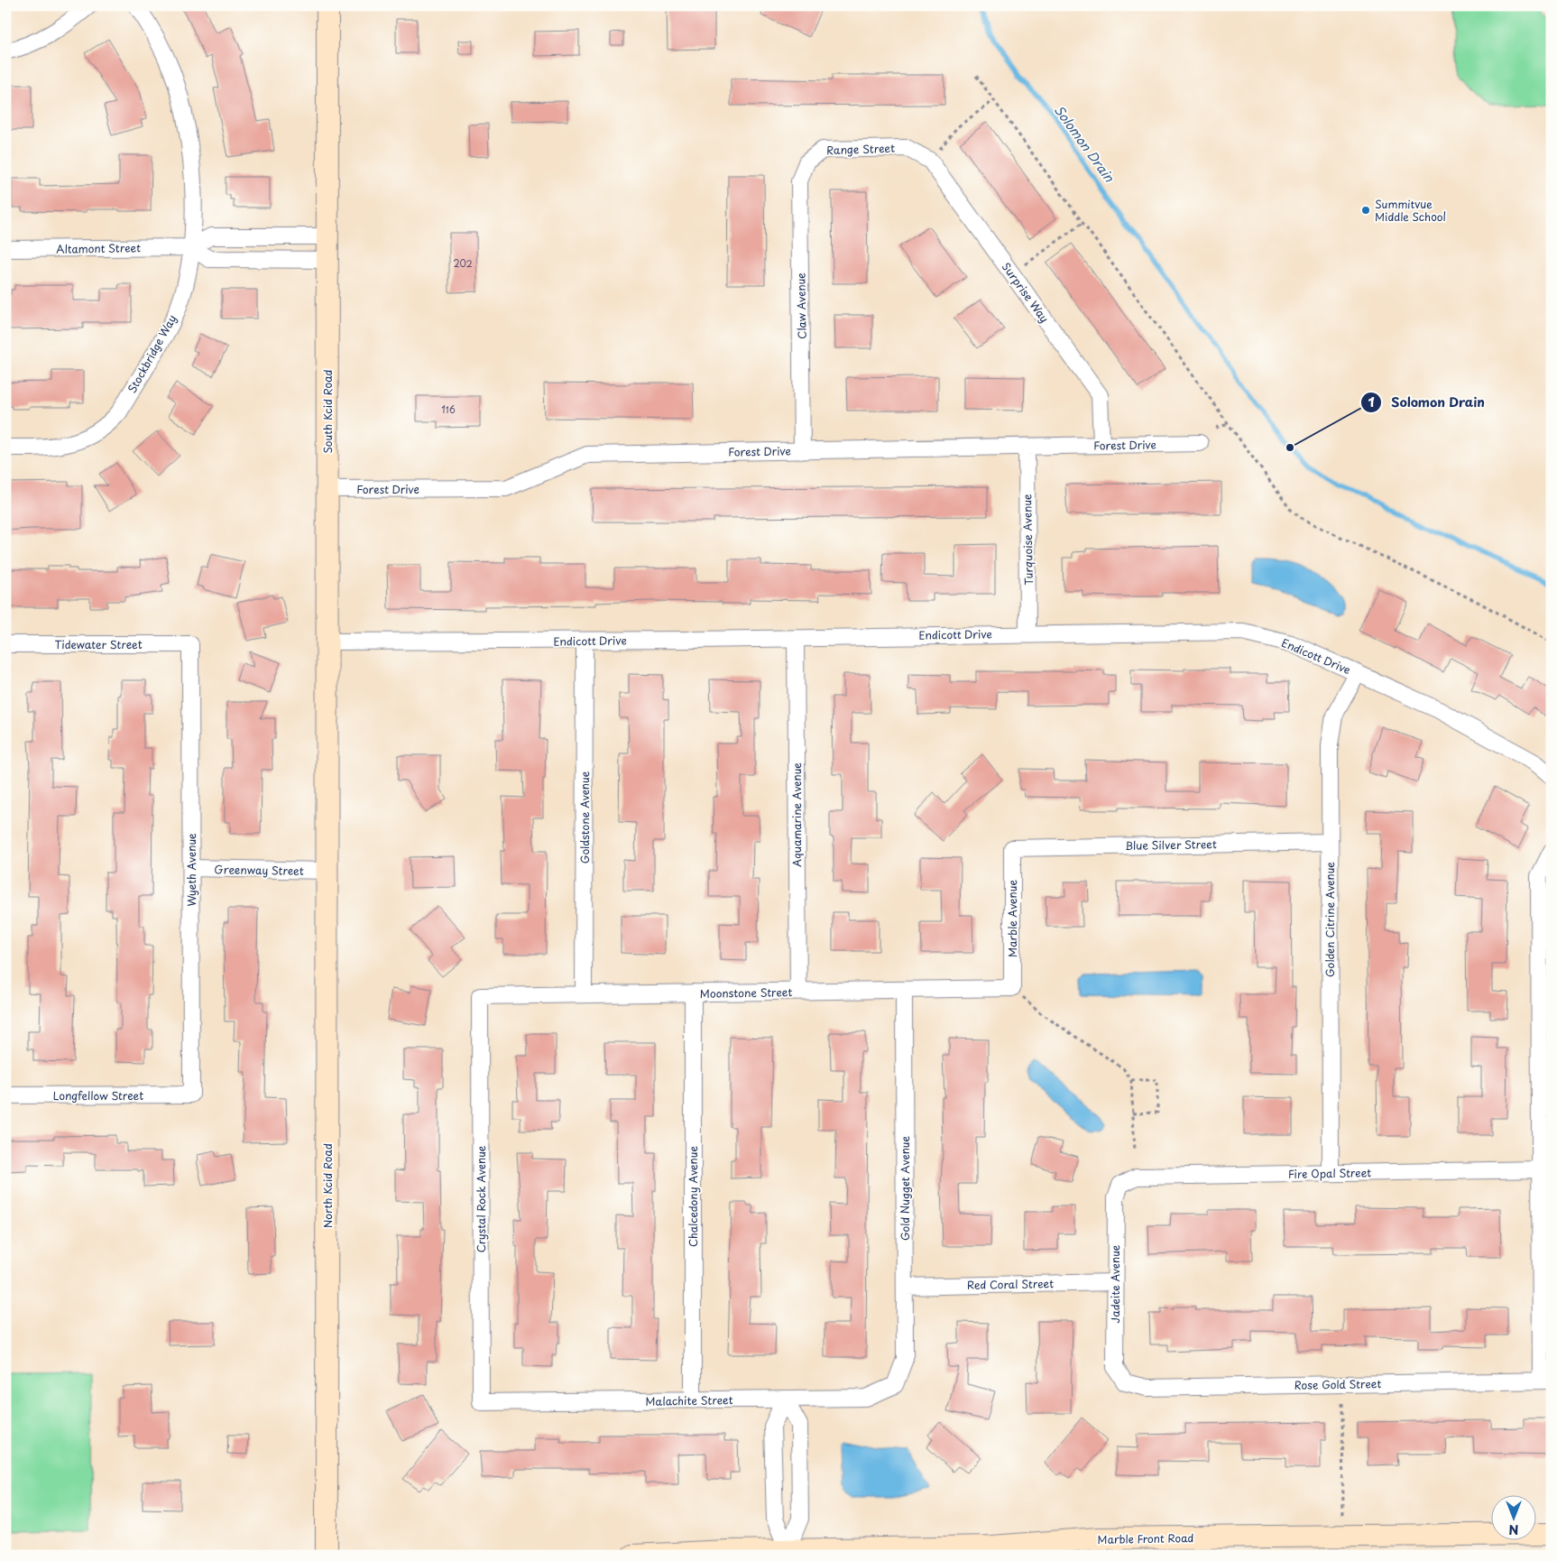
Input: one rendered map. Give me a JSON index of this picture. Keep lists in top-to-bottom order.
{
  "streets": {
    "street": [
      "Range Street",
      "Altamont Street",
      "Surprise Way",
      "Claw Avenue",
      "Stockbridge Way",
      "South Kcid Road",
      "Forest Drive",
      "Turquoise Avenue",
      "Endicott Drive",
      "Tidewater Street",
      "Aquamarine Avenue",
      "Goldstone Avenue",
      "Blue Silver Street",
      "Wyeth Avenue",
      "Greenway Street",
      "Marble Avenue",
      "Golden Citrine Avenue",
      "Moonstone Street",
      "Longfellow Street",
      "Fire Opal Street",
      "North Kcid Road",
      "Gold Nugget Avenue",
      "Chalcedony Avenue",
      "Crystal Rock Avenue",
      "Red Coral Street",
      "Jadeite Avenue",
      "Rose Gold Street",
      "Malachite Street",
      "Marble Front Road"
    ]
  },
  "crossings": [
    ["Range Street", "Surprise Way"],
    ["Range Street", "Claw Avenue"],
    ["Altamont Street", "Stockbridge Way"],
    ["Altamont Street", "South Kcid Road"],
    ["Surprise Way", "Forest Drive"],
    ["Claw Avenue", "Forest Drive"],
    ["South Kcid Road", "Forest Drive"],
    ["South Kcid Road", "Endicott Drive"],
    ["South Kcid Road", "North Kcid Road"],
    ["Forest Drive", "Turquoise Avenue"],
    ["Turquoise Avenue", "Endicott Drive"],
    ["Endicott Drive", "Aquamarine Avenue"],
    ["Endicott Drive", "Goldstone Avenue"],
    ["Endicott Drive", "Golden Citrine Avenue"],
    ["Tidewater Street", "Wyeth Avenue"],
    ["Aquamarine Avenue", "Moonstone Street"],
    ["Goldstone Avenue", "Moonstone Street"],
    ["Blue Silver Street", "Marble Avenue"],
    ["Blue Silver Street", "Golden Citrine Avenue"],
    ["Wyeth Avenue", "Greenway Street"],
    ["Wyeth Avenue", "Longfellow Street"],
    ["Greenway Street", "North Kcid Road"],
    ["Marble Avenue", "Moonstone Street"],
    ["Golden Citrine Avenue", "Fire Opal Street"],
    ["Moonstone Street", "Gold Nugget Avenue"],
    ["Moonstone Street", "Chalcedony Avenue"],
    ["Moonstone Street", "Crystal Rock Avenue"],
    ["Fire Opal Street", "Jadeite Avenue"],
    ["Gold Nugget Avenue", "Red Coral Street"],
    ["Gold Nugget Avenue", "Malachite Street"],
    ["Chalcedony Avenue", "Malachite Street"],
    ["Crystal Rock Avenue", "Malachite Street"],
    ["Red Coral Street", "Jadeite Avenue"],
    ["Jadeite Avenue", "Rose Gold Street"]
  ],
  "water": ["Solomon Drain"],
  "places": ["Summitvue Middle School", "Solomon Drain"],
  "house_numbers": ["202", "116"],
  "north": "bottom"
}
